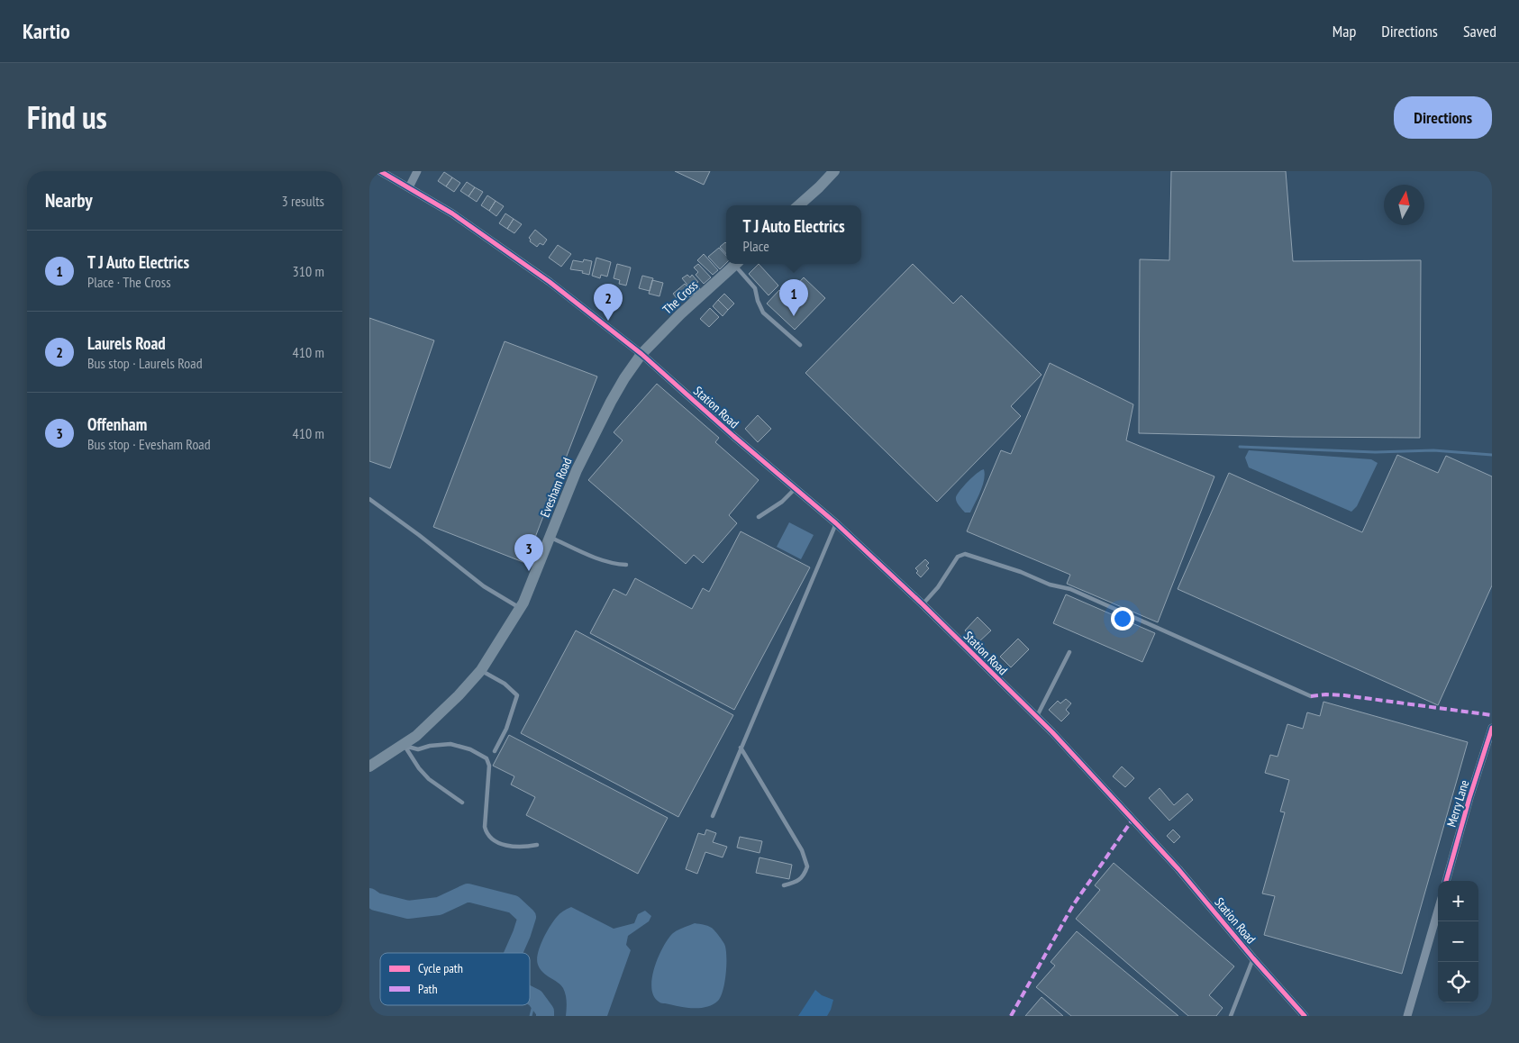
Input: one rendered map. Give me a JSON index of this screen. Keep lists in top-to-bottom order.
{
  "streets": {
    "main road": ["The Cross", "Evesham Road"],
    "street": ["Station Road", "Merry Lane"]
  },
  "crossings": [
    ["The Cross", "Station Road"],
    ["The Cross", "Evesham Road"],
    ["Station Road", "Evesham Road"]
  ],
  "legend": ["Cycle path", "Path"],
  "north": "top",
  "page": {
    "header": "Kartio",
    "nav": ["Map", "Directions", "Saved"],
    "title": "Find us",
    "buttons": "Directions",
    "heading": ["Nearby", "3 results"],
    "popup": ["T J Auto Electrics", "Place"],
    "list": [
      {
        "mark": "1",
        "name": "T J Auto Electrics",
        "note": "Place · The Cross",
        "value": "310 m"
      },
      {
        "mark": "2",
        "name": "Laurels Road",
        "note": "Bus stop · Laurels Road",
        "value": "410 m"
      },
      {
        "mark": "3",
        "name": "Offenham",
        "note": "Bus stop · Evesham Road",
        "value": "410 m"
      }
    ],
    "pins": ["1", "2", "3"],
    "map_buttons": ["+", "−"]
  }
}
